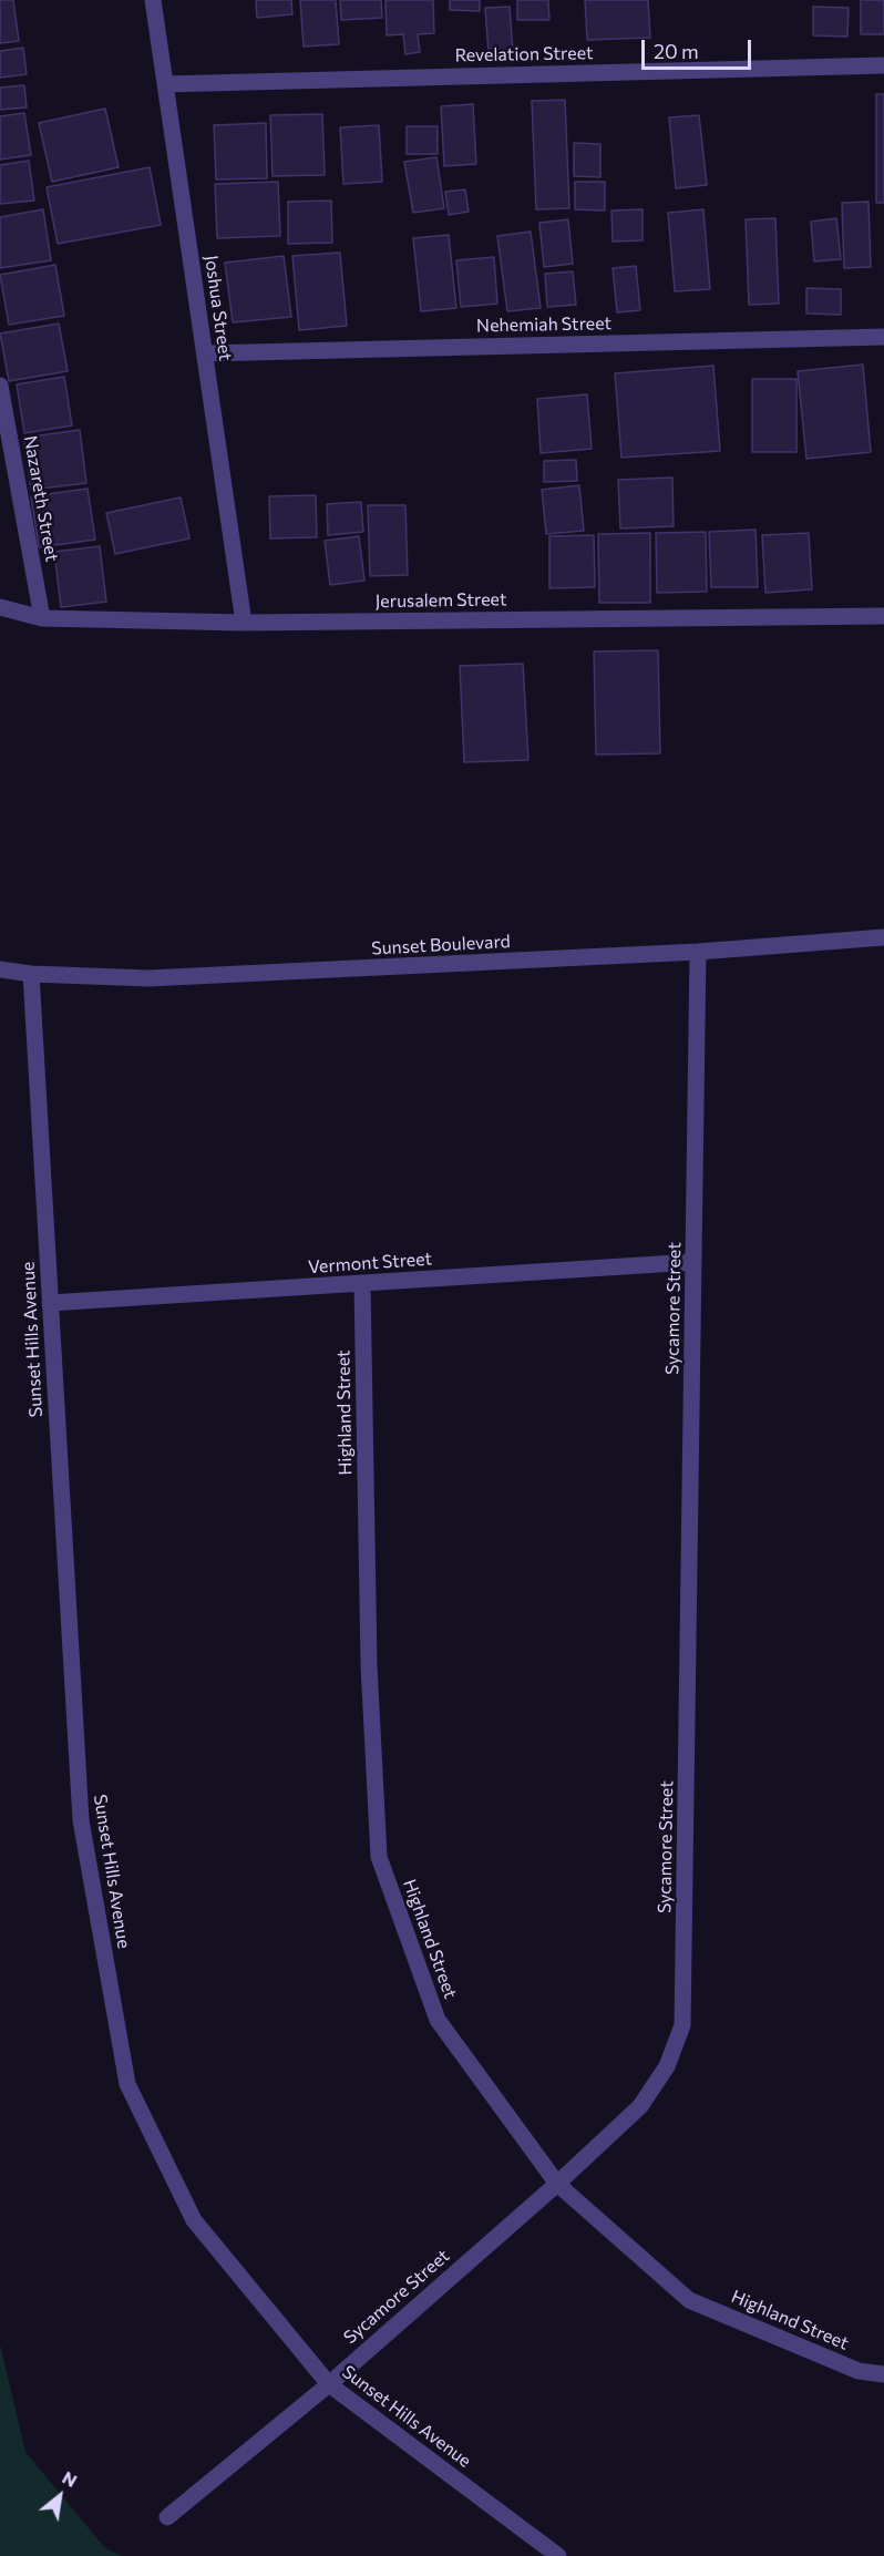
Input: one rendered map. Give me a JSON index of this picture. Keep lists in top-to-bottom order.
{
  "streets": {
    "street": [
      "Revelation Street",
      "Joshua Street",
      "Nehemiah Street",
      "Nazareth Street",
      "Jerusalem Street",
      "Sunset Boulevard",
      "Vermont Street",
      "Sycamore Street",
      "Sunset Hills Avenue",
      "Highland Street"
    ]
  },
  "crossings": [
    ["Revelation Street", "Joshua Street"],
    ["Joshua Street", "Nehemiah Street"],
    ["Joshua Street", "Jerusalem Street"],
    ["Nazareth Street", "Jerusalem Street"],
    ["Sunset Boulevard", "Sycamore Street"],
    ["Sunset Boulevard", "Sunset Hills Avenue"],
    ["Vermont Street", "Sycamore Street"],
    ["Vermont Street", "Sunset Hills Avenue"],
    ["Vermont Street", "Highland Street"],
    ["Sycamore Street", "Sunset Hills Avenue"],
    ["Sycamore Street", "Highland Street"]
  ],
  "scale_bar": "20 m",
  "north": "top right"
}
